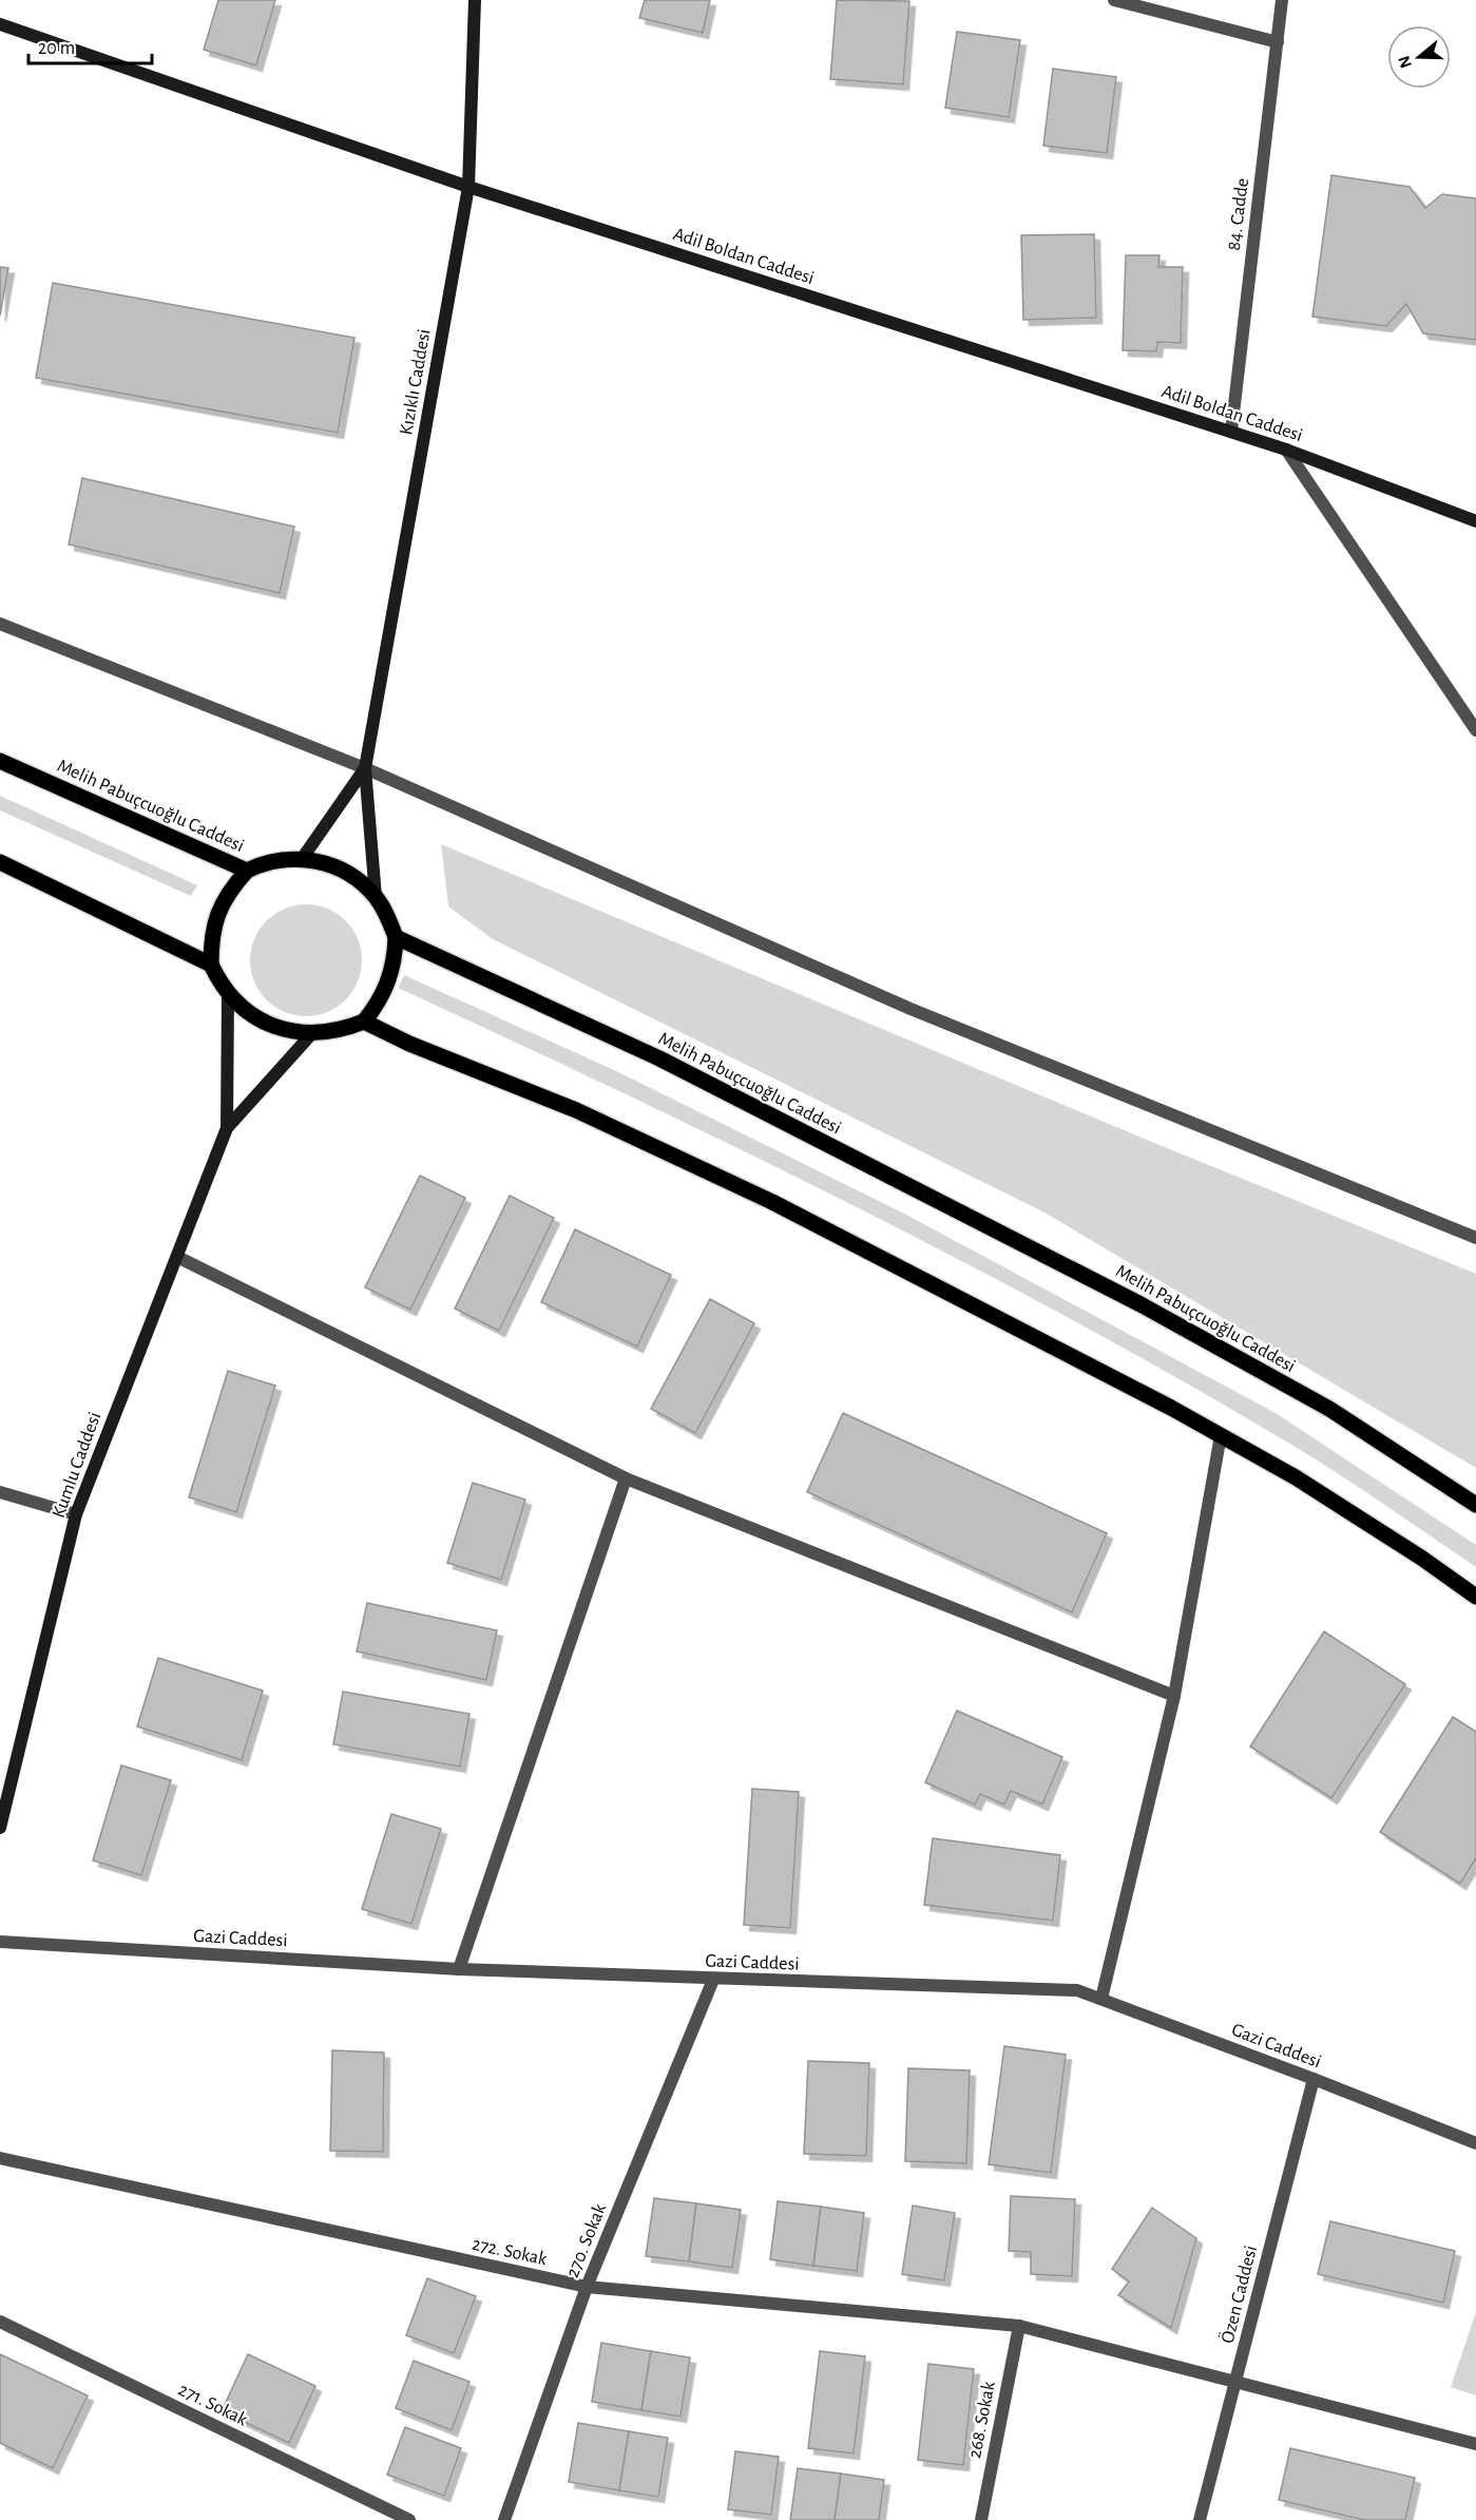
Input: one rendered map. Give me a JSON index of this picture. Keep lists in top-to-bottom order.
{
  "streets": {
    "main road": ["Melih Pabuçcuoğlu Caddesi"],
    "street": [
      "84. Cadde",
      "Adil Boldan Caddesi",
      "Kızıklı Caddesi",
      "Kumlu Caddesi",
      "Gazi Caddesi",
      "270. Sokak",
      "272. Sokak",
      "Özen Caddesi",
      "271. Sokak",
      "268. Sokak"
    ]
  },
  "crossings": [
    ["84. Cadde", "Adil Boldan Caddesi"],
    ["Adil Boldan Caddesi", "Kızıklı Caddesi"],
    ["Gazi Caddesi", "270. Sokak"],
    ["Gazi Caddesi", "Özen Caddesi"],
    ["270. Sokak", "272. Sokak"],
    ["272. Sokak", "Özen Caddesi"],
    ["272. Sokak", "268. Sokak"]
  ],
  "scale_bar": "20 m",
  "north": "left"
}
